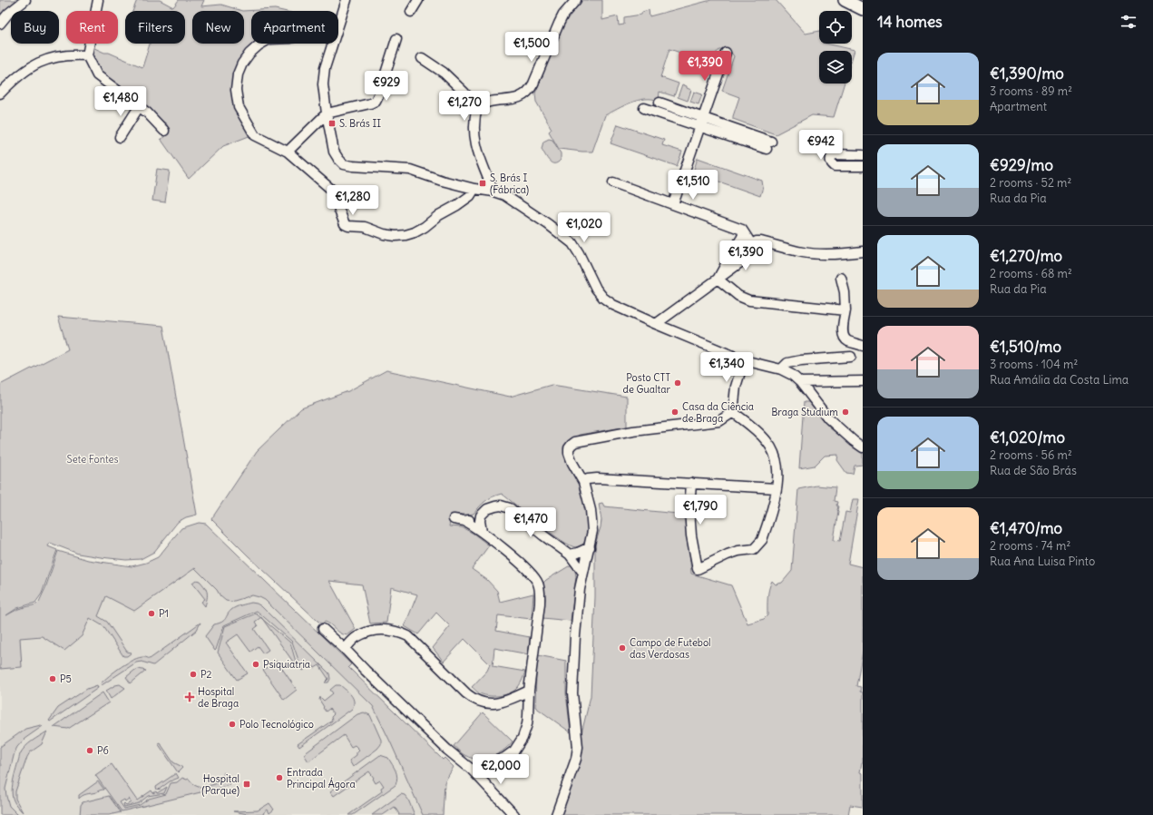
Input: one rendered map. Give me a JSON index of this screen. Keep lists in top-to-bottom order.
{
  "parks": ["Sete Fontes"],
  "places": {
    "transit": ["S. Brás II", "S. Brás I (Fábrica)", "Hospital (Parque)"],
    "other": [
      "Posto CTT de Gualtar",
      "Casa da Ciência de Braga",
      "Braga Studium",
      "P1",
      "Campo de Futebol das Verdosas",
      "Psiquiatria",
      "P2",
      "P5",
      "Polo Tecnológico",
      "P6",
      "Entrada Principal Ágora"
    ],
    "health": ["Hospital de Braga"]
  },
  "page": {
    "heading": "14 homes",
    "chip": [
      "Buy",
      "Rent",
      "Filters",
      "New",
      "Apartment"
    ],
    "price": [
      "€1,500",
      "€1,390",
      "€929",
      "€1,480",
      "€1,270",
      "€942",
      "€1,510",
      "€1,280",
      "€1,020",
      "€1,390",
      "€1,340",
      "€1,790",
      "€1,470",
      "€2,000"
    ],
    "list": [
      {
        "name": "€1,390/mo",
        "note": "3 rooms · 89 m² · Apartment"
      },
      {
        "name": "€929/mo",
        "note": "2 rooms · 52 m² · Rua da Pia"
      },
      {
        "name": "€1,270/mo",
        "note": "2 rooms · 68 m² · Rua da Pia"
      },
      {
        "name": "€1,510/mo",
        "note": "3 rooms · 104 m² · Rua Amália da Costa Lima"
      },
      {
        "name": "€1,020/mo",
        "note": "2 rooms · 56 m² · Rua de São Brás"
      },
      {
        "name": "€1,470/mo",
        "note": "2 rooms · 74 m² · Rua Ana Luisa Pinto"
      }
    ]
  }
}
